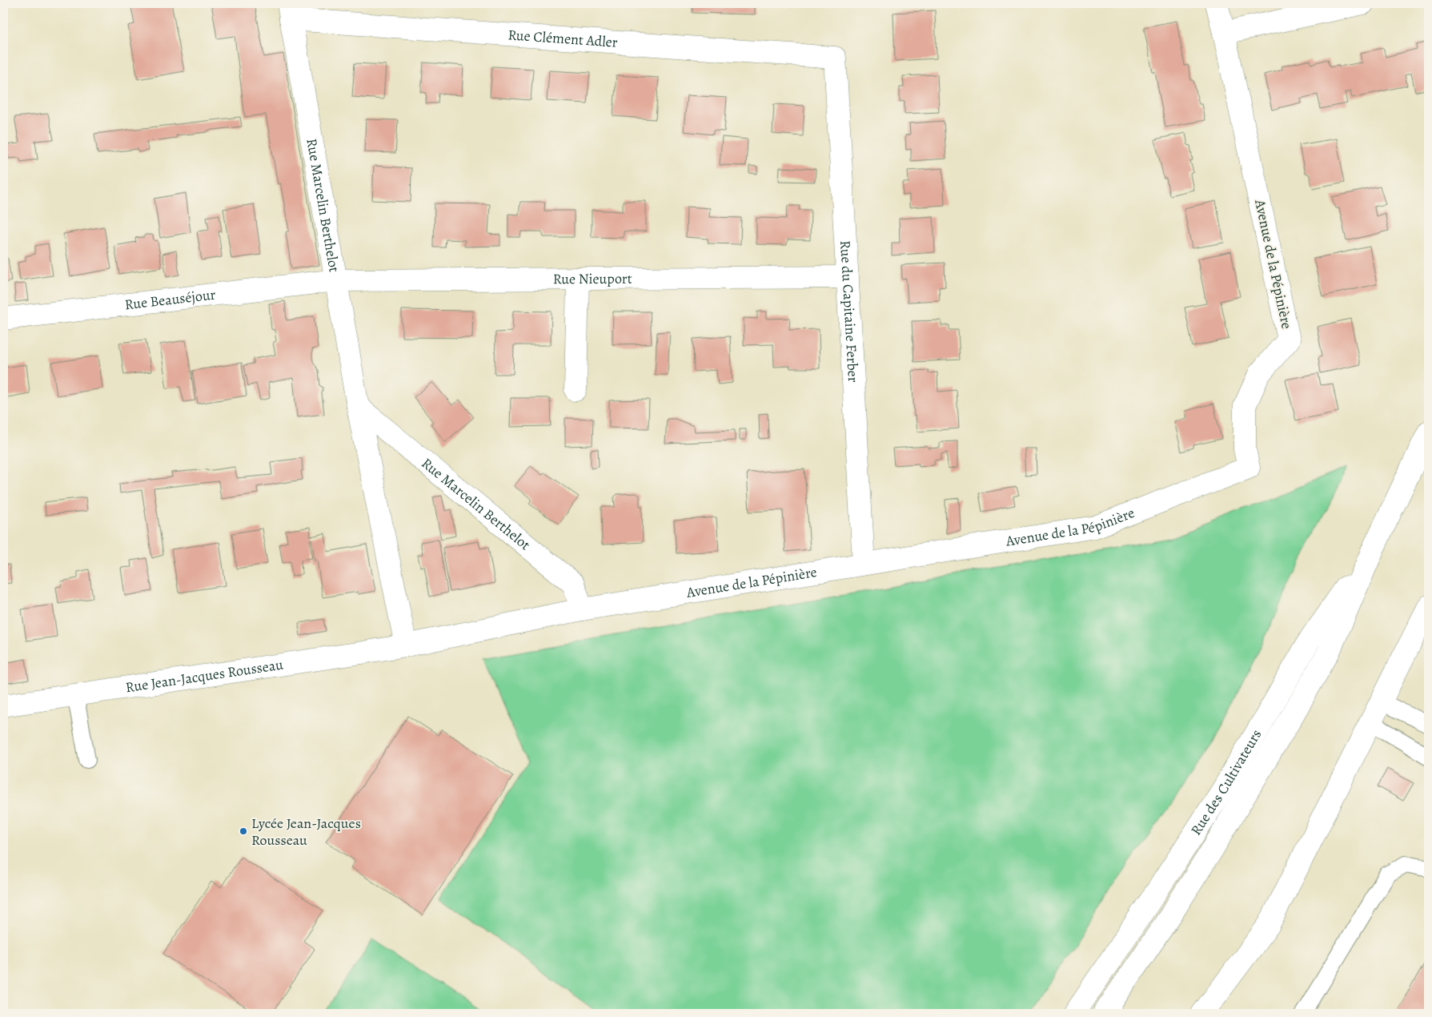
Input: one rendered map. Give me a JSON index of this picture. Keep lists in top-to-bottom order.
{
  "streets": {
    "street": [
      "Rue Clément Adler",
      "Rue Marcelin Berthelot",
      "Avenue de la Pépinière",
      "Rue Nieuport",
      "Rue Beauséjour",
      "Rue du Capitaine Ferber",
      "Rue Jean-Jacques Rousseau",
      "Rue des Cultivateurs"
    ]
  },
  "crossings": [
    ["Rue Clément Adler", "Rue Marcelin Berthelot"],
    ["Rue Clément Adler", "Rue du Capitaine Ferber"],
    ["Rue Marcelin Berthelot", "Avenue de la Pépinière"],
    ["Rue Marcelin Berthelot", "Rue Nieuport"],
    ["Rue Marcelin Berthelot", "Rue Beauséjour"],
    ["Rue Marcelin Berthelot", "Rue Jean-Jacques Rousseau"],
    ["Avenue de la Pépinière", "Rue du Capitaine Ferber"],
    ["Avenue de la Pépinière", "Rue Jean-Jacques Rousseau"],
    ["Rue Nieuport", "Rue Beauséjour"],
    ["Rue Nieuport", "Rue du Capitaine Ferber"]
  ],
  "places": ["Lycée Jean-Jacques Rousseau"]
}
